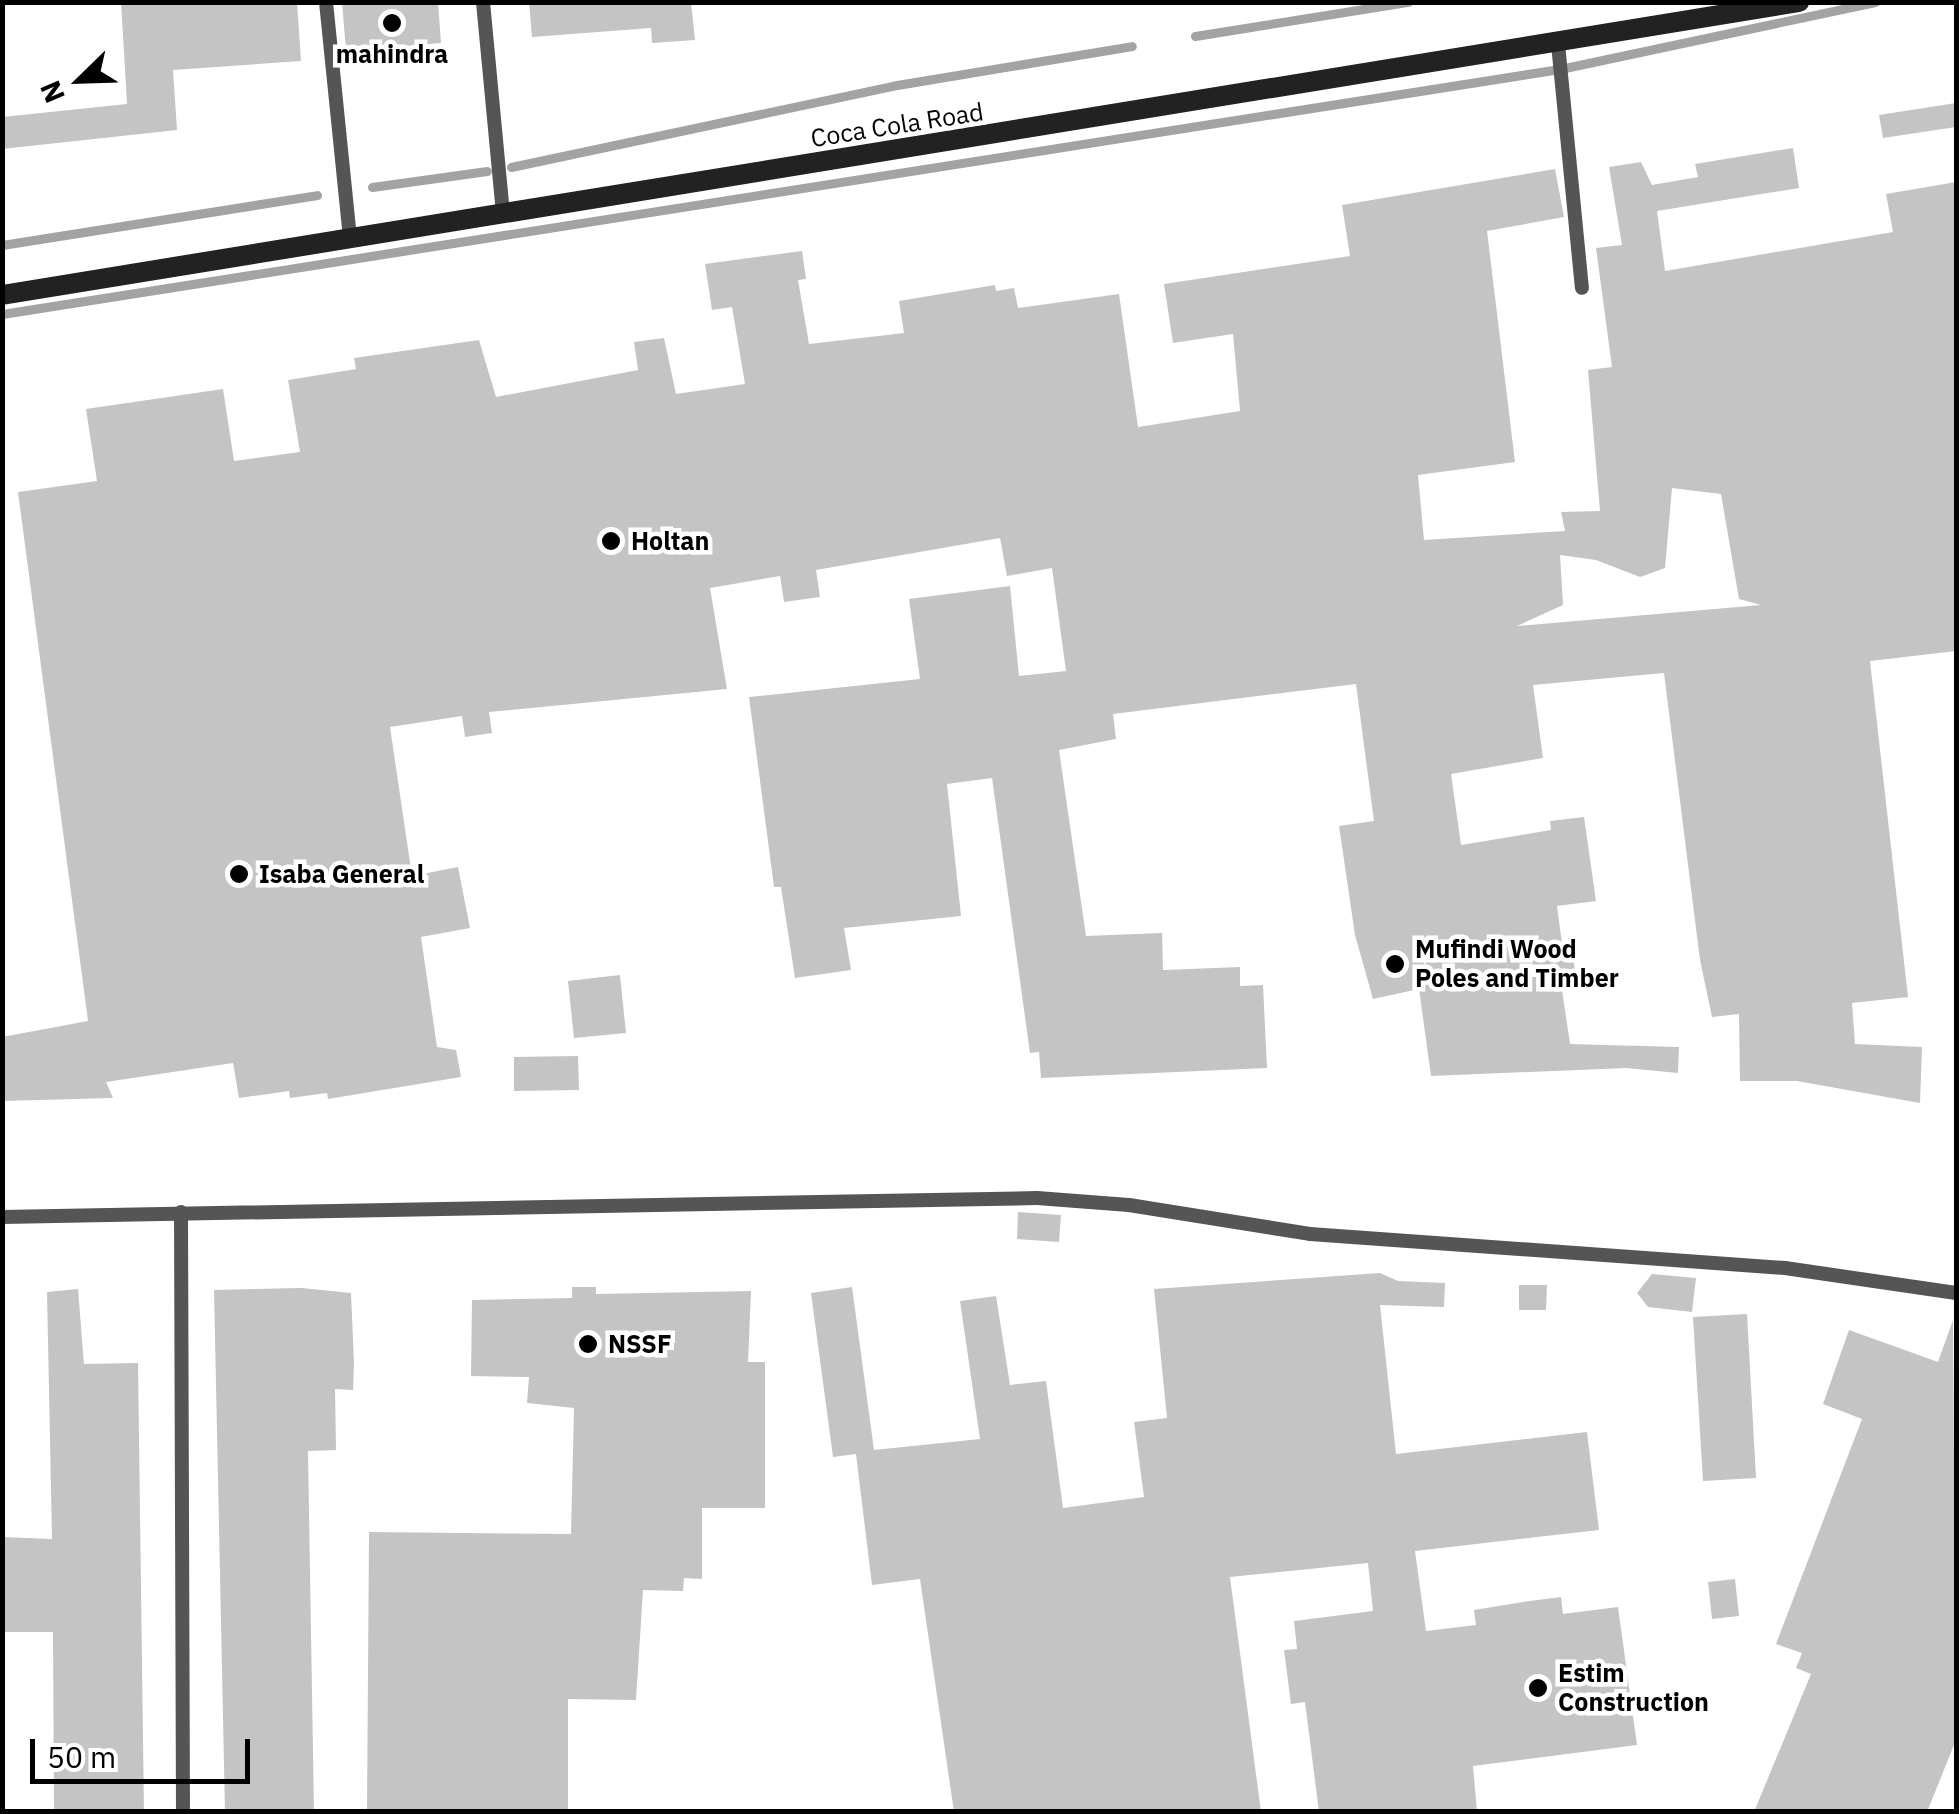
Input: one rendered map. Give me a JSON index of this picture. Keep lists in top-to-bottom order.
{
  "streets": {
    "main road": ["Coca Cola Road"]
  },
  "places": [
    "mahindra",
    "Holtan",
    "Isaba General",
    "Mufindi Wood Poles and Timber",
    "NSSF",
    "Estim Construction"
  ],
  "scale_bar": "50 m",
  "north": "bottom left"
}
